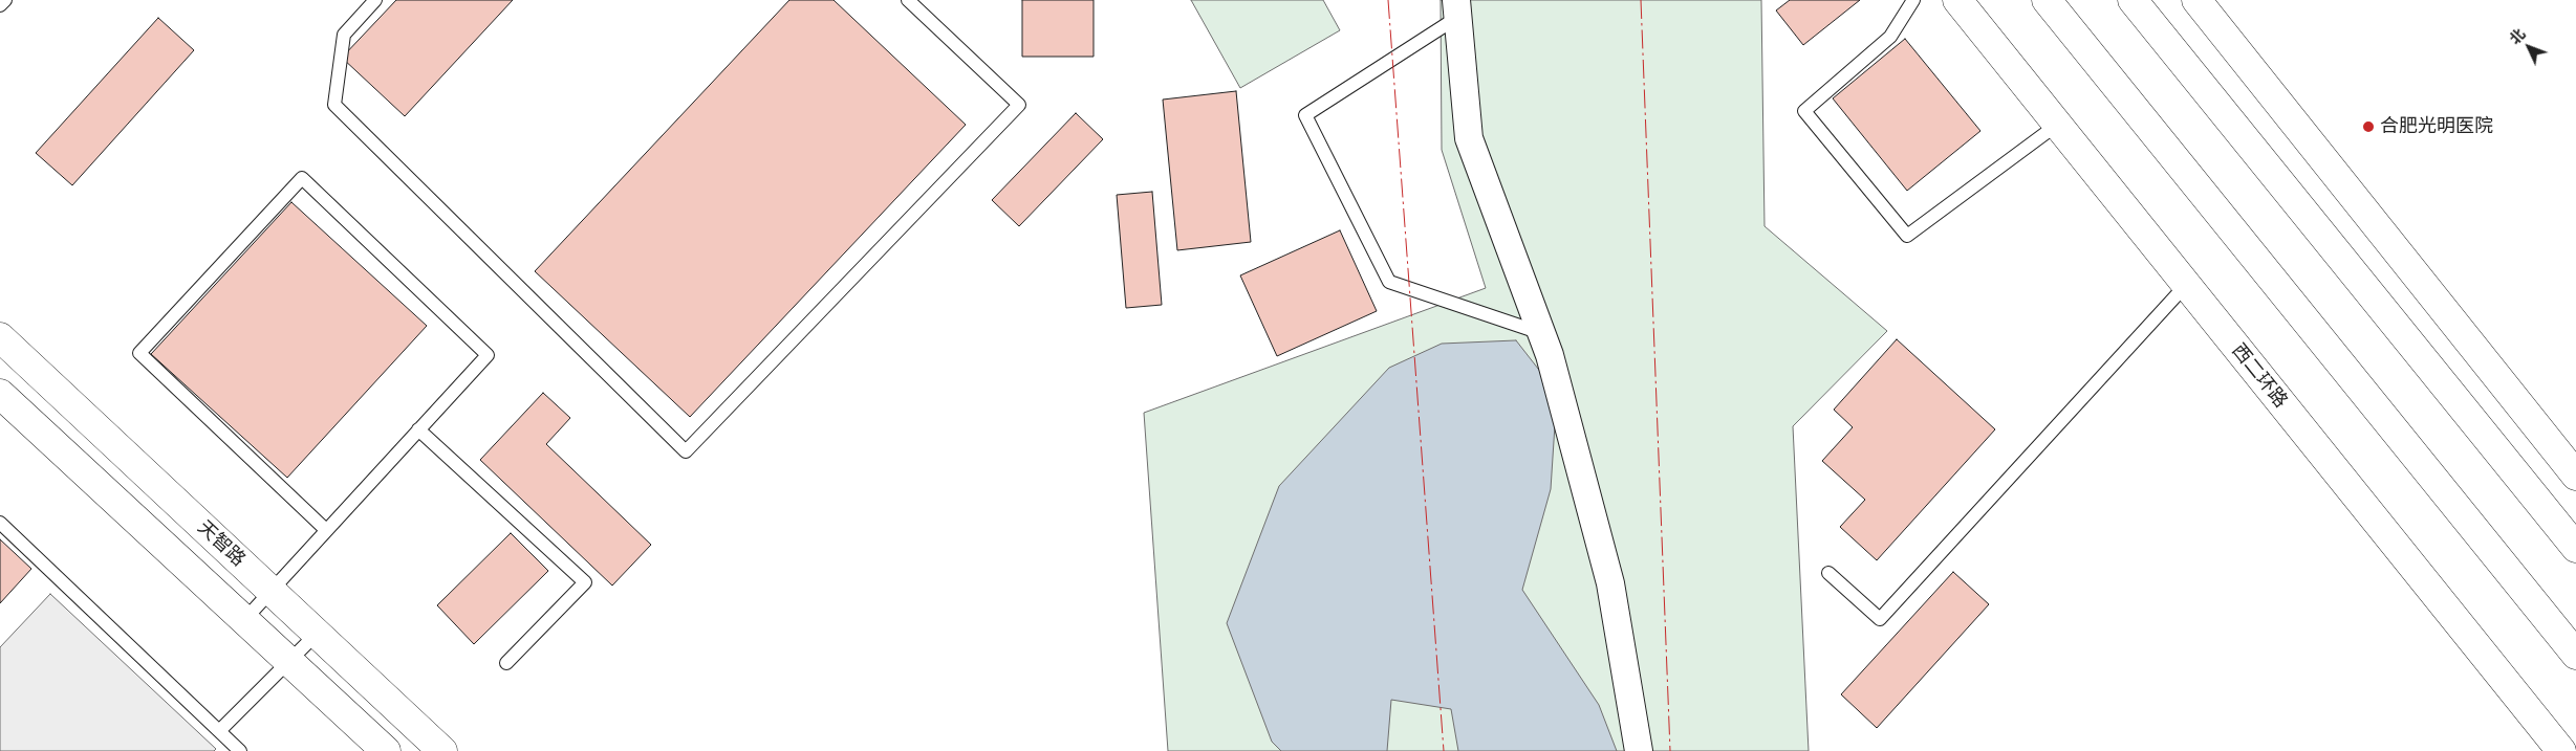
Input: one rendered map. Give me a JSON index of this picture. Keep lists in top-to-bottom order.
{
  "streets": {
    "main road": ["西二环路", "天智路"]
  },
  "places": ["合肥光明医院"],
  "north": "top left"
}
